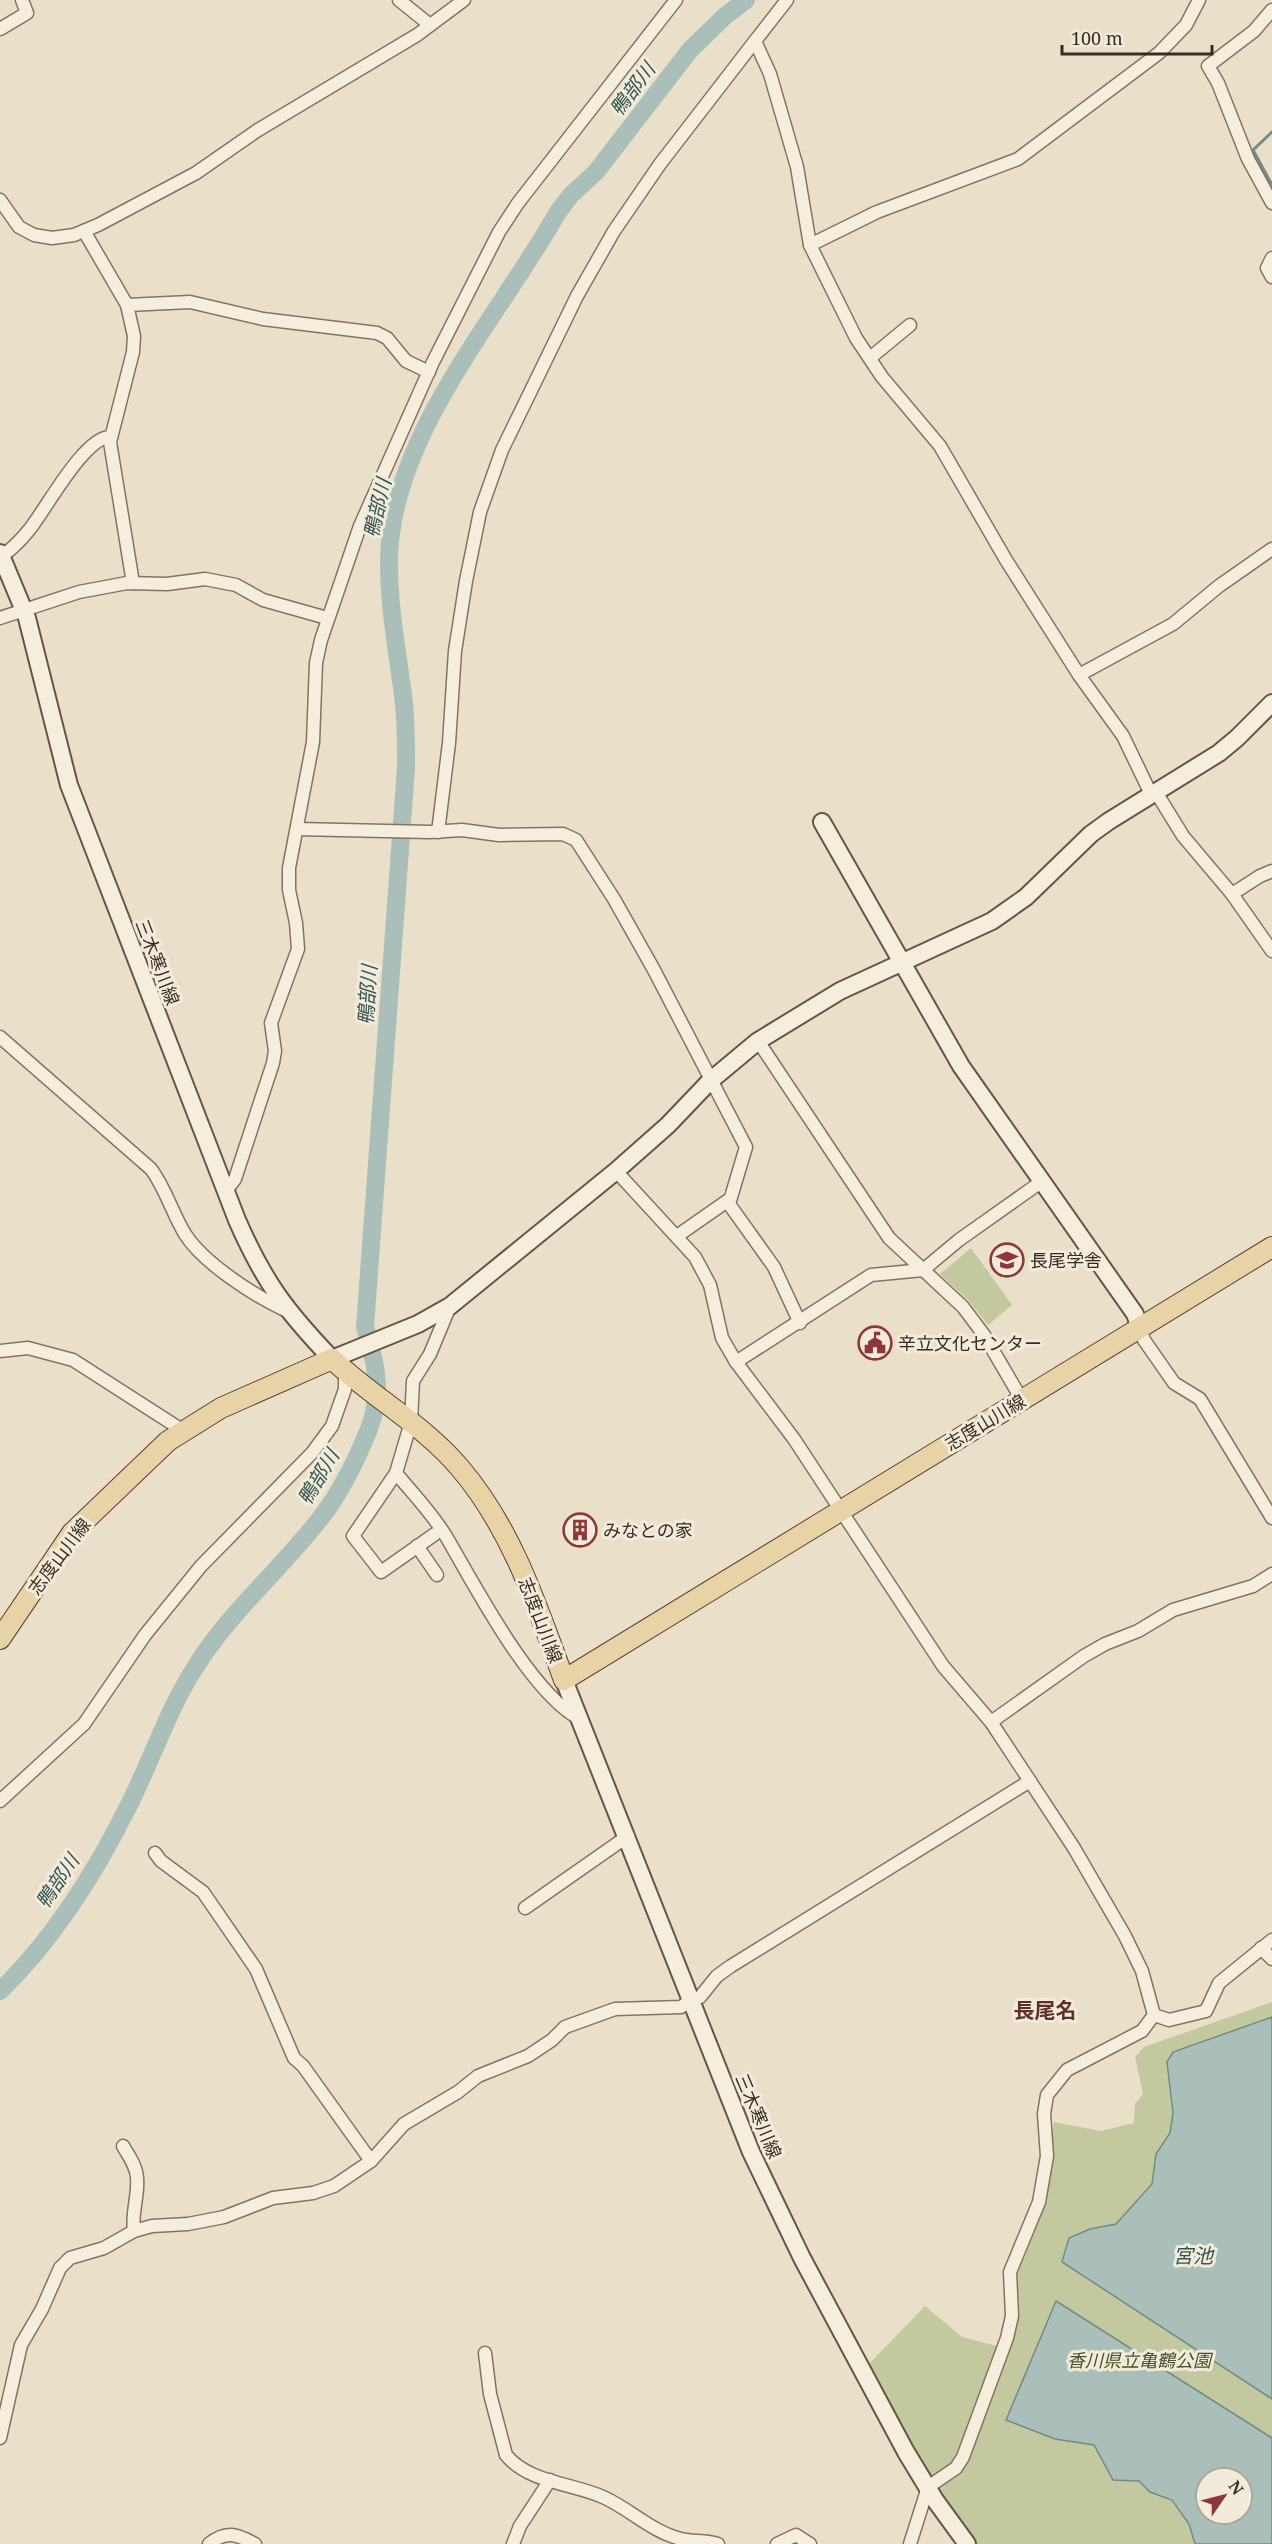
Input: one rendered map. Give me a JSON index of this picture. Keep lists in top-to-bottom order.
{
  "streets": {
    "main road": ["三木寒川線", "志度山川線"]
  },
  "crossings": [
    ["三木寒川線", "志度山川線"]
  ],
  "districts": ["長尾名"],
  "water": ["鴨部川", "宮池"],
  "parks": ["香川県立亀鶴公園"],
  "places": {
    "school or university": ["長尾学舎"],
    "public building": ["辛立文化センター"],
    "building": ["みなとの家"]
  },
  "scale_bar": "100 m",
  "north": "top right"
}
